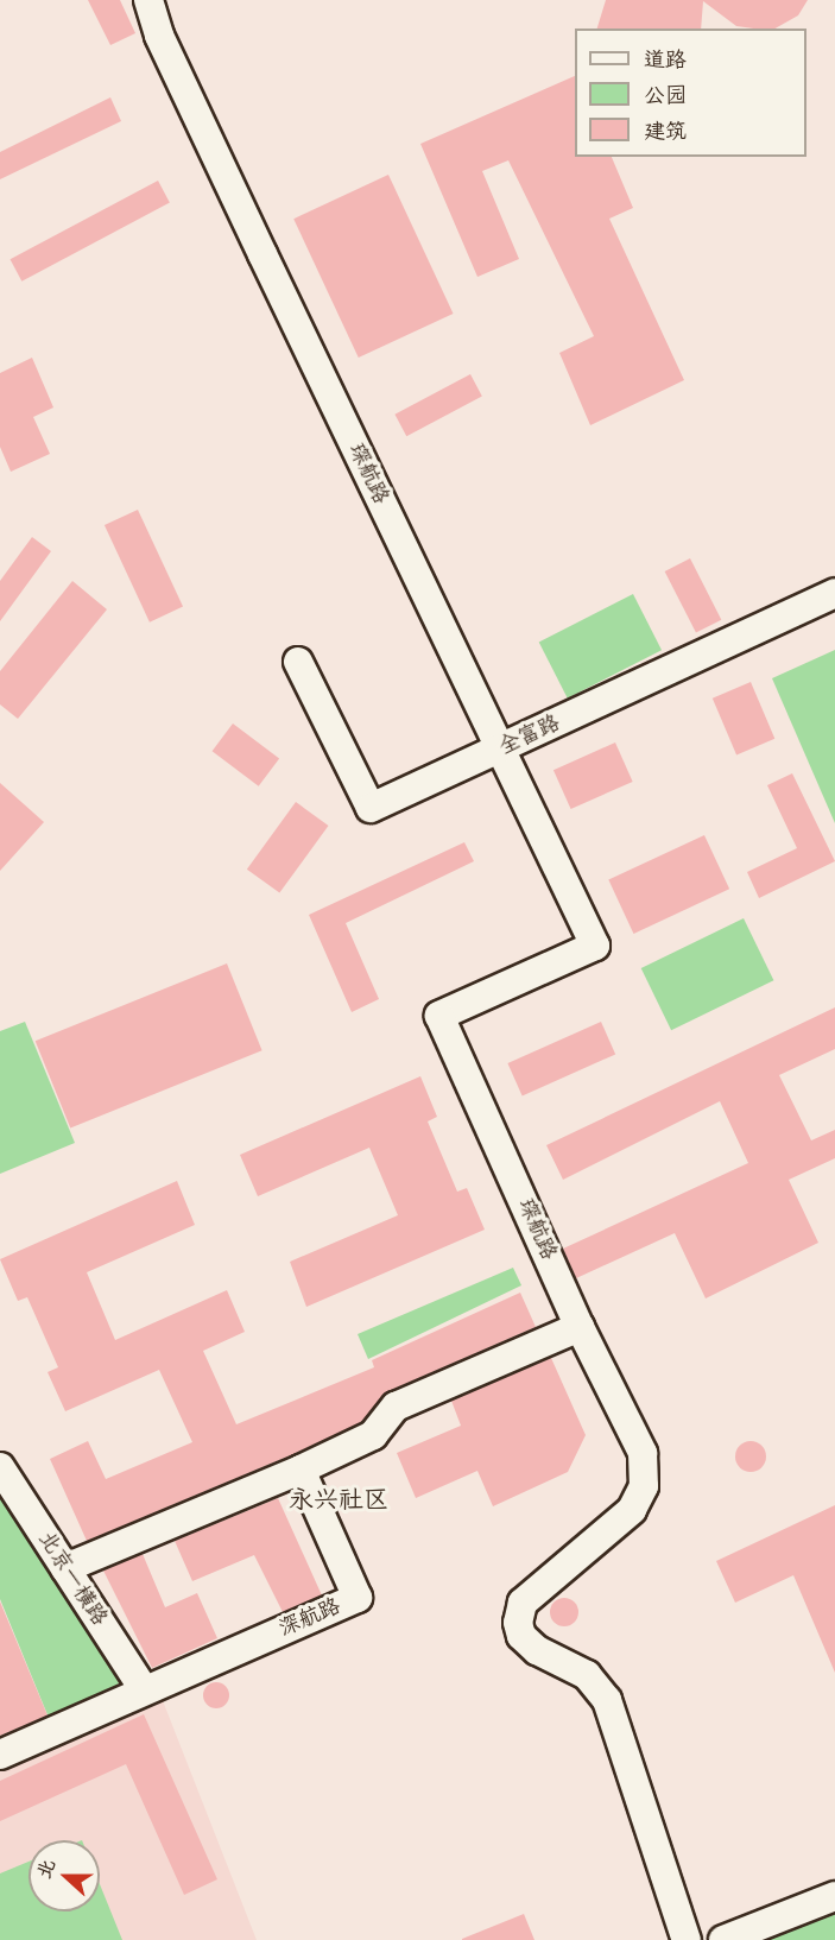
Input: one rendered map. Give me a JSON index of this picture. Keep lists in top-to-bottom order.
{
  "streets": {
    "street": [
      "琛航路",
      "全富路",
      "北京一横路",
      "深航路"
    ]
  },
  "crossings": [
    ["琛航路", "全富路"],
    ["北京一横路", "深航路"]
  ],
  "districts": ["永兴社区"],
  "legend": ["道路", "公园", "建筑"],
  "north": "left"
}
